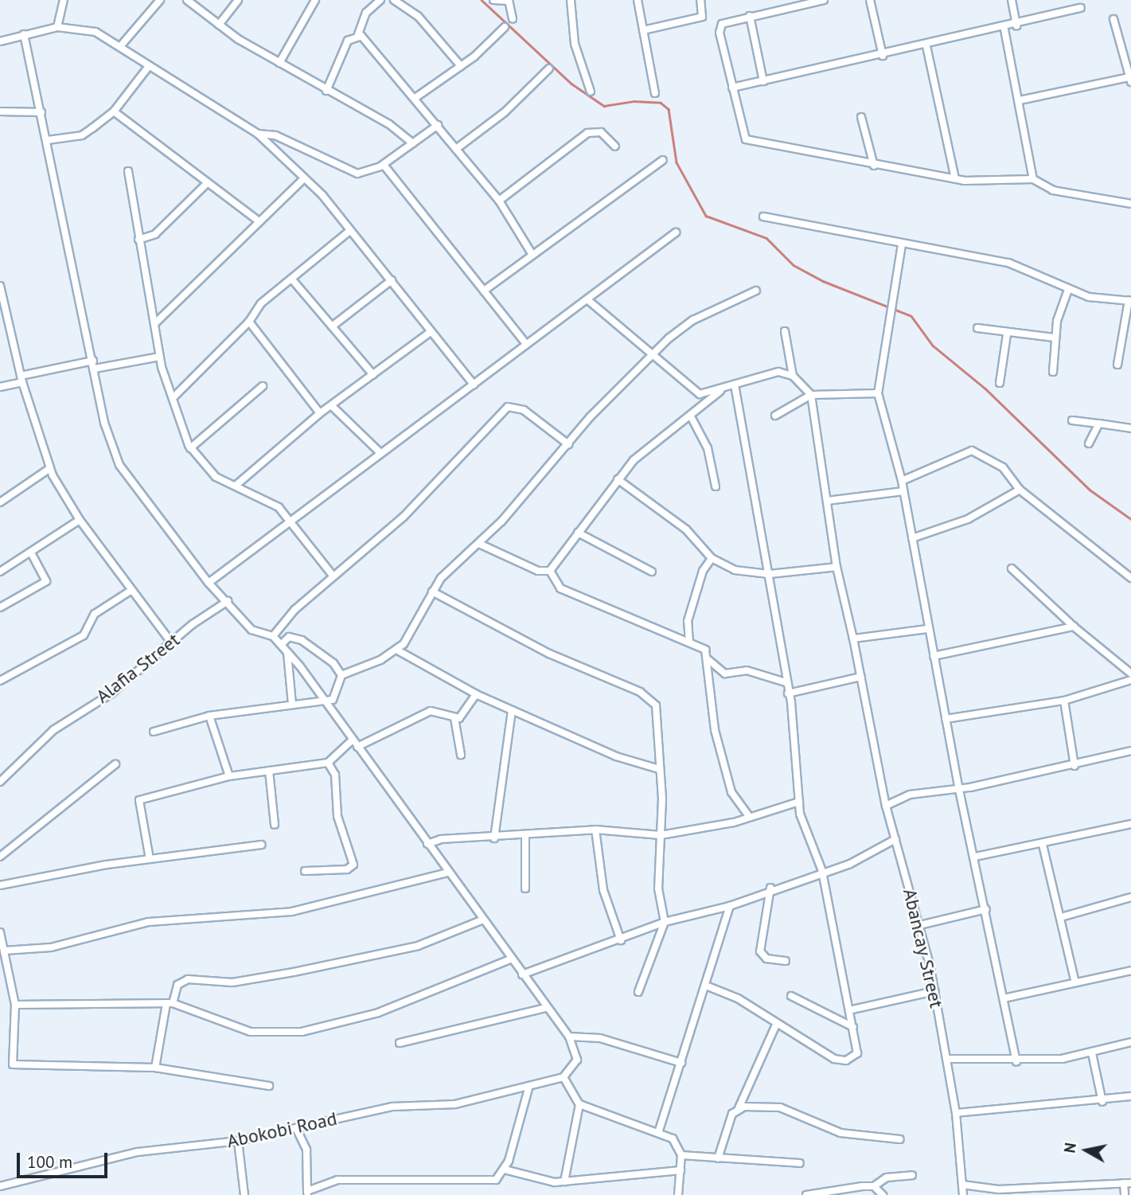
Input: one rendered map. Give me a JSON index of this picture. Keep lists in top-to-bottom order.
{
  "streets": {
    "street": ["Alafia Street", "Abancay Street", "Abokobi Road"]
  },
  "scale_bar": "100 m",
  "north": "left"
}
